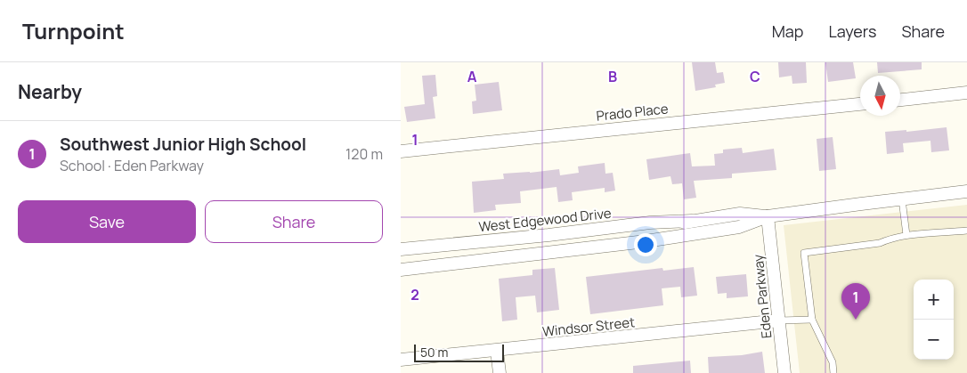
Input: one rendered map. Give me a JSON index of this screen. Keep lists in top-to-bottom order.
{
  "streets": {
    "street": [
      "Prado Place",
      "West Edgewood Drive",
      "Eden Parkway",
      "Windsor Street"
    ]
  },
  "crossings": [
    ["West Edgewood Drive", "Eden Parkway"],
    ["Eden Parkway", "Windsor Street"]
  ],
  "scale_bar": "50 m",
  "north": "bottom",
  "page": {
    "header": "Turnpoint",
    "nav": ["Map", "Layers", "Share"],
    "heading": "Nearby",
    "list": [
      {
        "mark": "1",
        "name": "Southwest Junior High School",
        "note": "School · Eden Parkway",
        "value": "120 m"
      }
    ],
    "buttons": ["Save", "Share"],
    "map_buttons": ["+", "−"],
    "pins": "1",
    "scale": "50 m"
  },
  "grid": {
    "columns": ["A", "B", "C"],
    "rows": ["1", "2"]
  }
}
